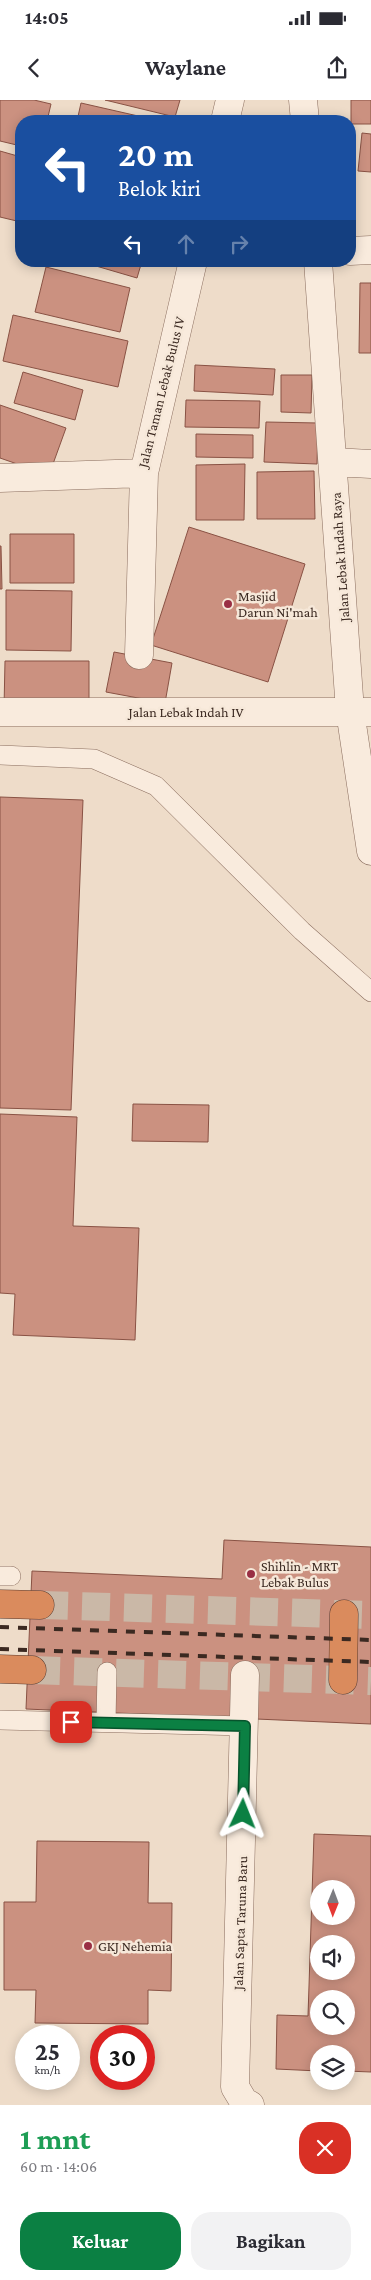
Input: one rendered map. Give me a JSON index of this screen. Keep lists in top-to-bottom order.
{
  "streets": {
    "street": [
      "Jalan Taman Lebak Bulus IV",
      "Jalan Lebak Indah Raya",
      "Jalan Lebak Indah IV",
      "Jalan Sapta Taruna Baru"
    ]
  },
  "crossings": [
    ["Jalan Lebak Indah Raya", "Jalan Lebak Indah IV"]
  ],
  "places": ["Masjid Darun Ni'mah", "Shihlin - MRT Lebak Bulus", "GKJ Nehemia"],
  "north": "bottom",
  "page": {
    "status": "14:05",
    "header": "Waylane",
    "turn": ["20 m", "Belok kiri"],
    "speed": "25 km/h",
    "limit": "30",
    "heading": ["1 mnt", "60 m · 14:06"],
    "buttons": ["Keluar", "Bagikan"]
  }
}
